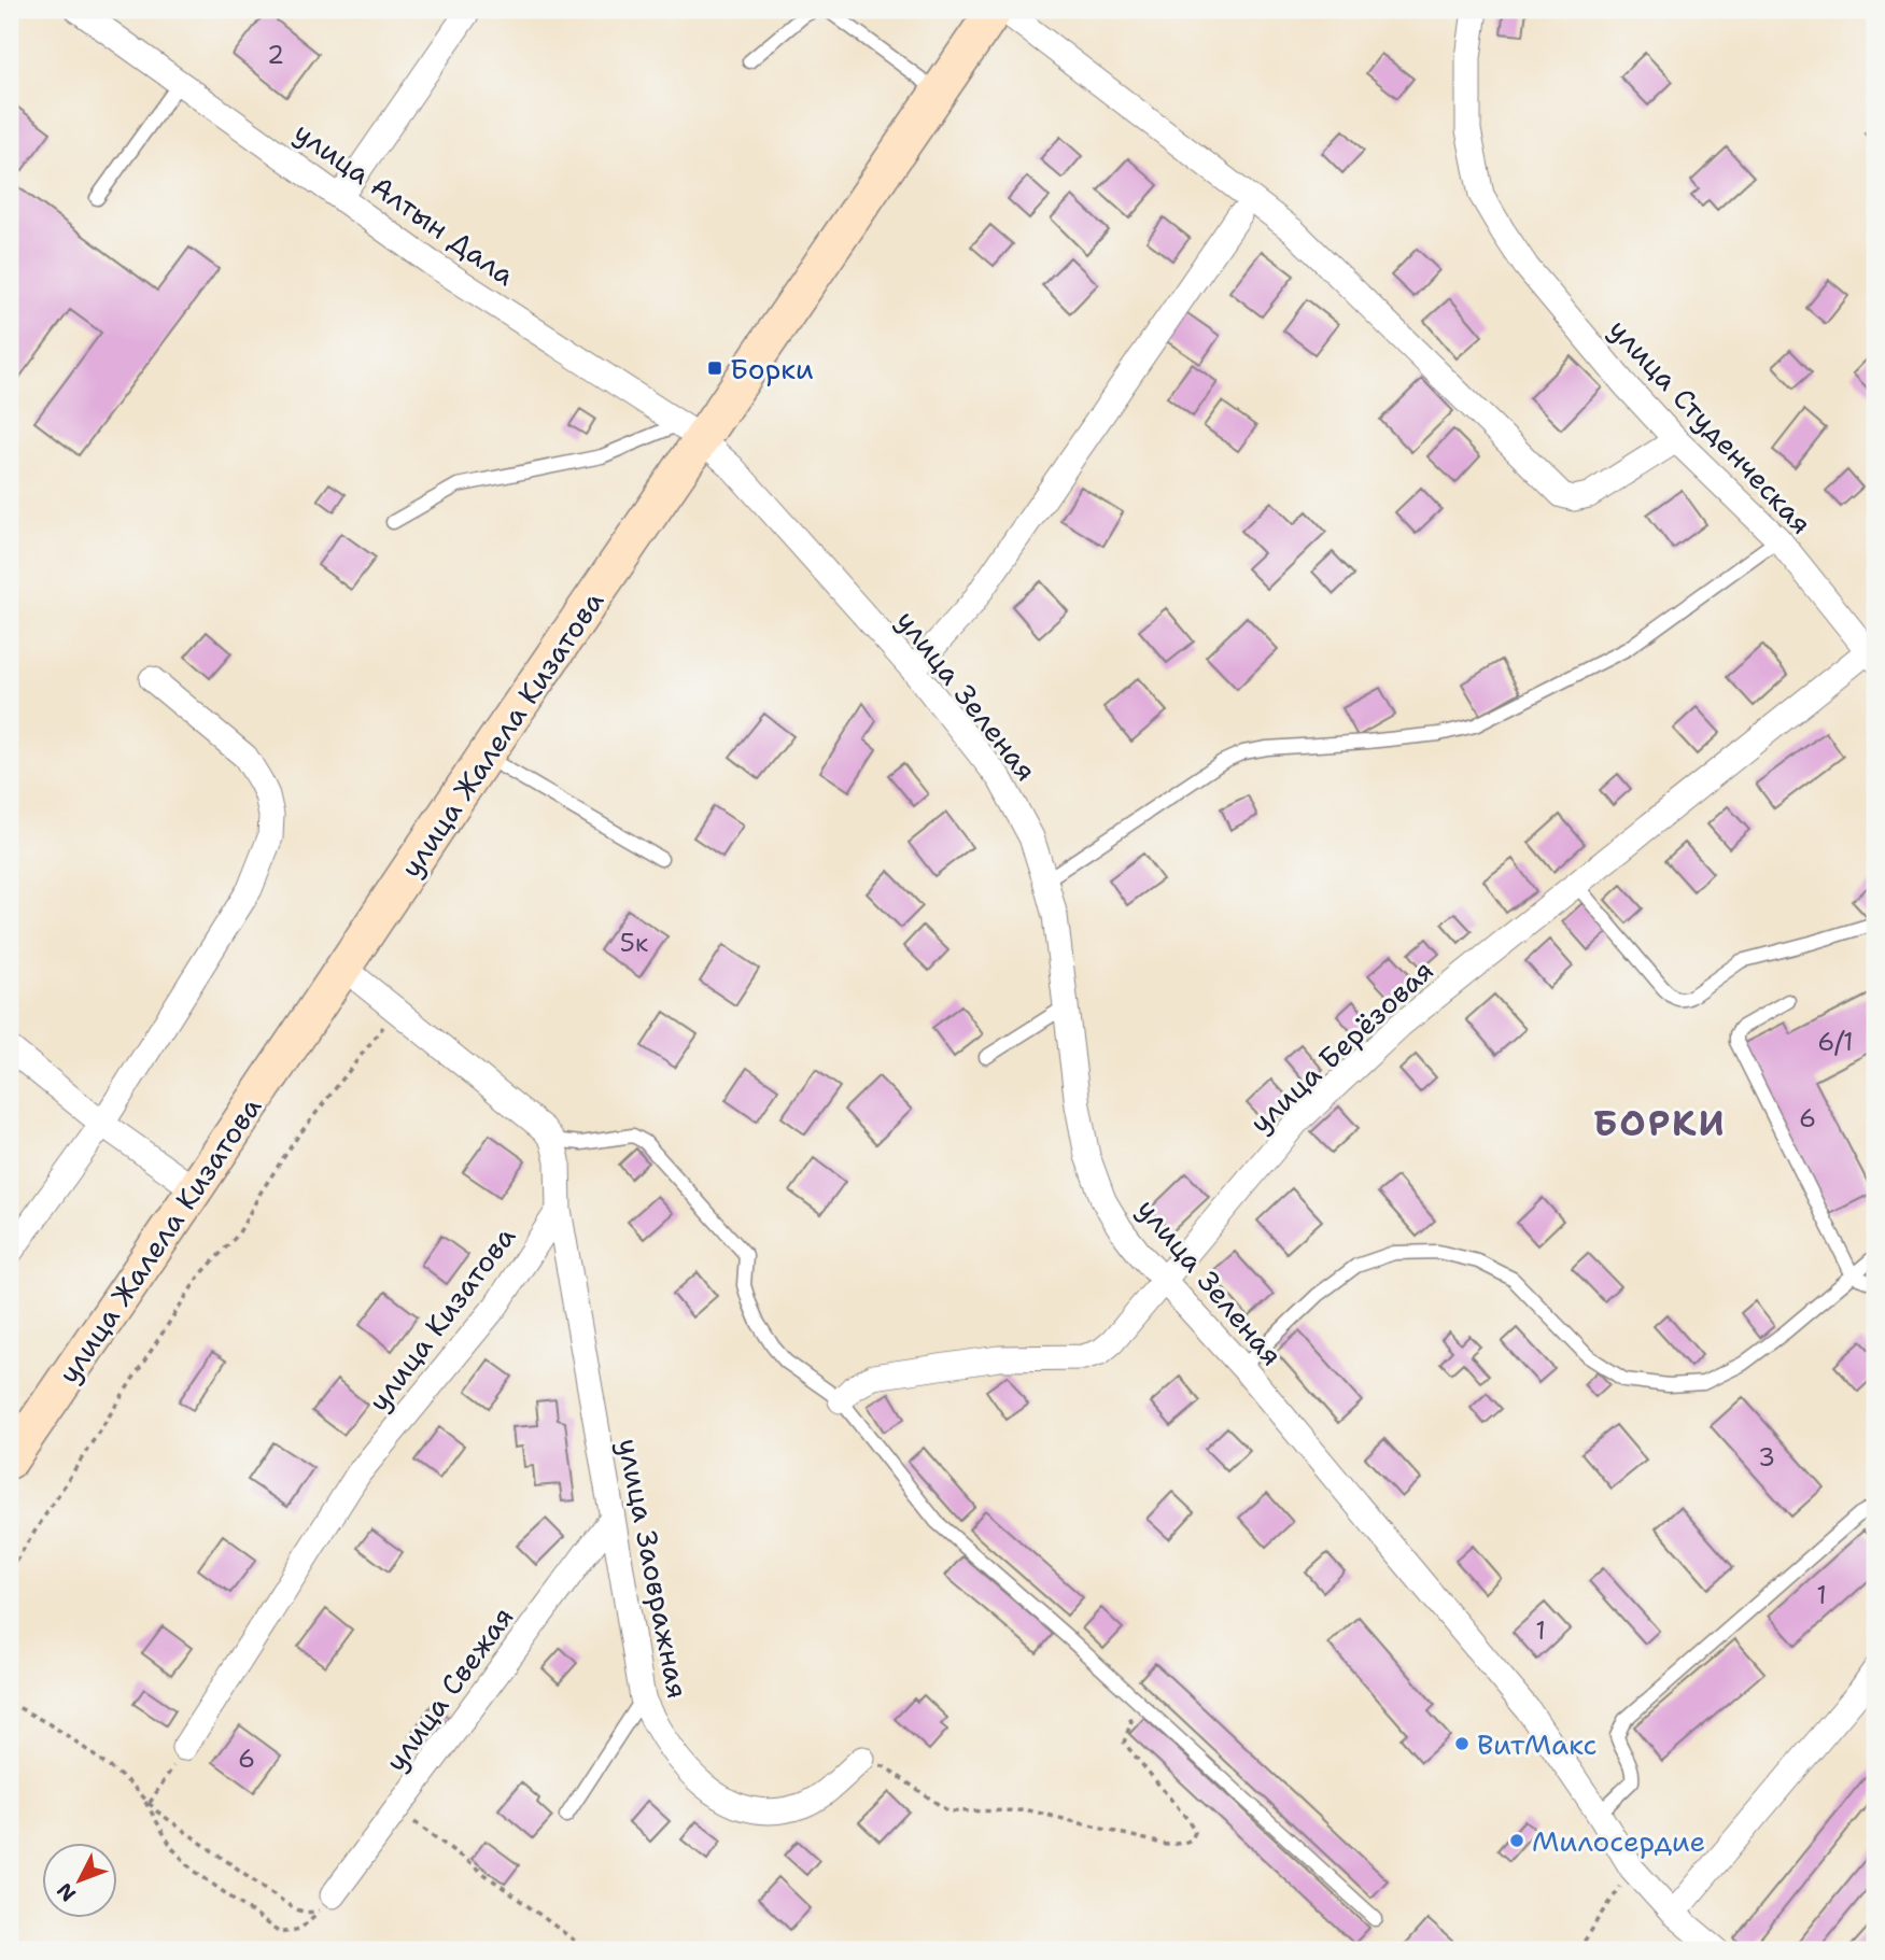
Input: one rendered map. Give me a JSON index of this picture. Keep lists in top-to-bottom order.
{
  "streets": {
    "main road": ["улица Жалела Кизатова"],
    "street": [
      "улица Алтын Дала",
      "улица Студенческая",
      "улица Зеленая",
      "улица Берёзовая",
      "улица Кизатова",
      "улица Заовражная",
      "улица Свежая"
    ]
  },
  "crossings": [
    ["улица Алтын Дала", "улица Зеленая"],
    ["улица Алтын Дала", "улица Жалела Кизатова"],
    ["улица Студенческая", "улица Берёзовая"],
    ["улица Зеленая", "улица Жалела Кизатова"],
    ["улица Зеленая", "улица Берёзовая"],
    ["улица Кизатова", "улица Заовражная"],
    ["улица Заовражная", "улица Свежая"]
  ],
  "districts": ["БОРКИ"],
  "places": {
    "transit": ["Борки"],
    "other": ["ВитМакс", "Милосердие"]
  },
  "house_numbers": [
    "2",
    "5к",
    "6/1",
    "6",
    "3",
    "1",
    "1",
    "6"
  ],
  "north": "bottom left"
}
